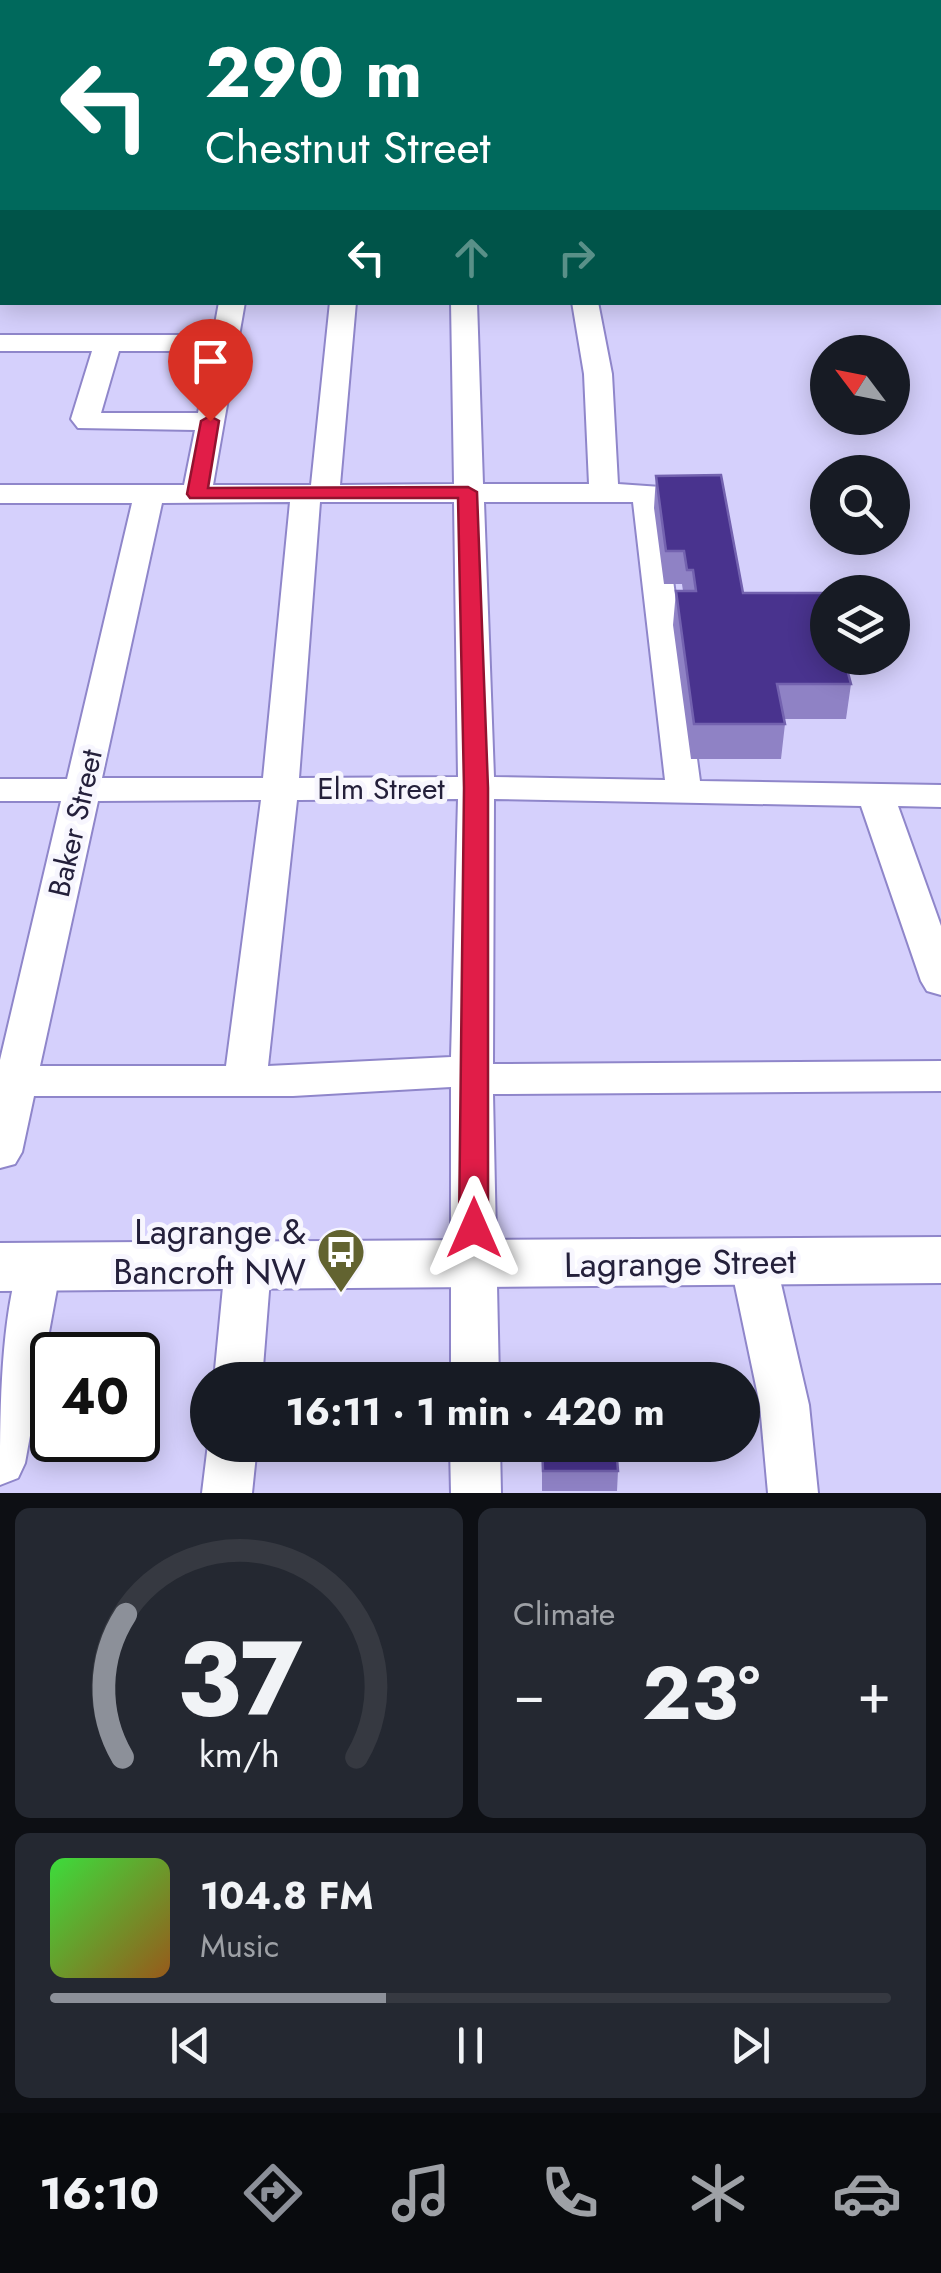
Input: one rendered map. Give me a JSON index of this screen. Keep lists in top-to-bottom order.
{
  "streets": {
    "main road": ["Lagrange Street"],
    "street": ["Elm Street", "Baker Street"]
  },
  "crossings": [
    ["Elm Street", "Baker Street"]
  ],
  "places": {
    "bus stop": ["Lagrange & Bancroft NW"]
  },
  "north": "top left",
  "page": {
    "turn": ["290 m", "Chestnut Street"],
    "limit": "40",
    "trip": "16:11 · 1 min · 420 m",
    "tile": "Climate",
    "heat": ["−", "23°", "+"],
    "song": ["104.8 FM", "Music"],
    "tabs": "16:10",
    "gauge": ["37", "km/h"]
  }
}
